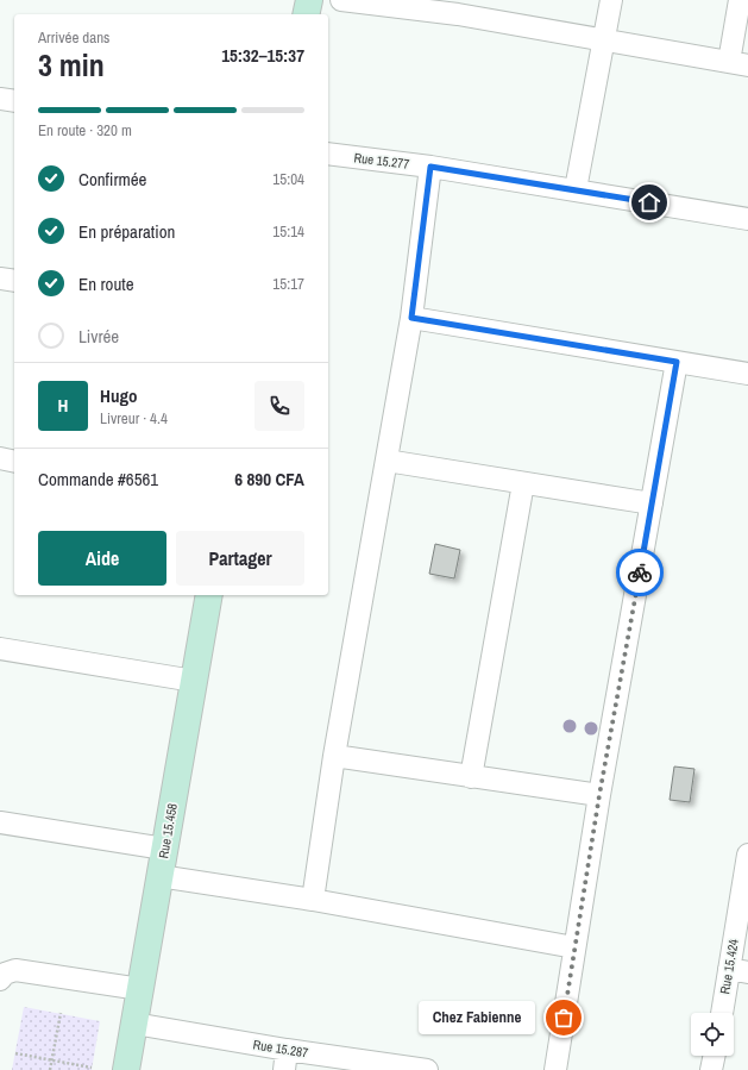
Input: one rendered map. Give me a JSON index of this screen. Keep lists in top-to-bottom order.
{
  "streets": {
    "main road": ["Rue 15.458"],
    "street": ["Rue 15.277", "Rue 15.424", "Rue 15.287"]
  },
  "crossings": [
    ["Rue 15.458", "Rue 15.287"]
  ],
  "places": ["Chez Fabienne"],
  "page": {
    "heading": ["3 min", "Arrivée dans", "15:32–15:37"],
    "panel": [
      "Hugo",
      "Livreur · 4.4",
      "Commande #6561",
      "6 890 CFA"
    ],
    "bar": "En route · 320 m",
    "list": [
      ["Confirmée", "15:04"],
      ["En préparation", "15:14"],
      ["En route", "15:17"],
      "Livrée"
    ],
    "round": "H",
    "buttons": ["Aide", "Partager"],
    "bubble": "Chez Fabienne"
  }
}
